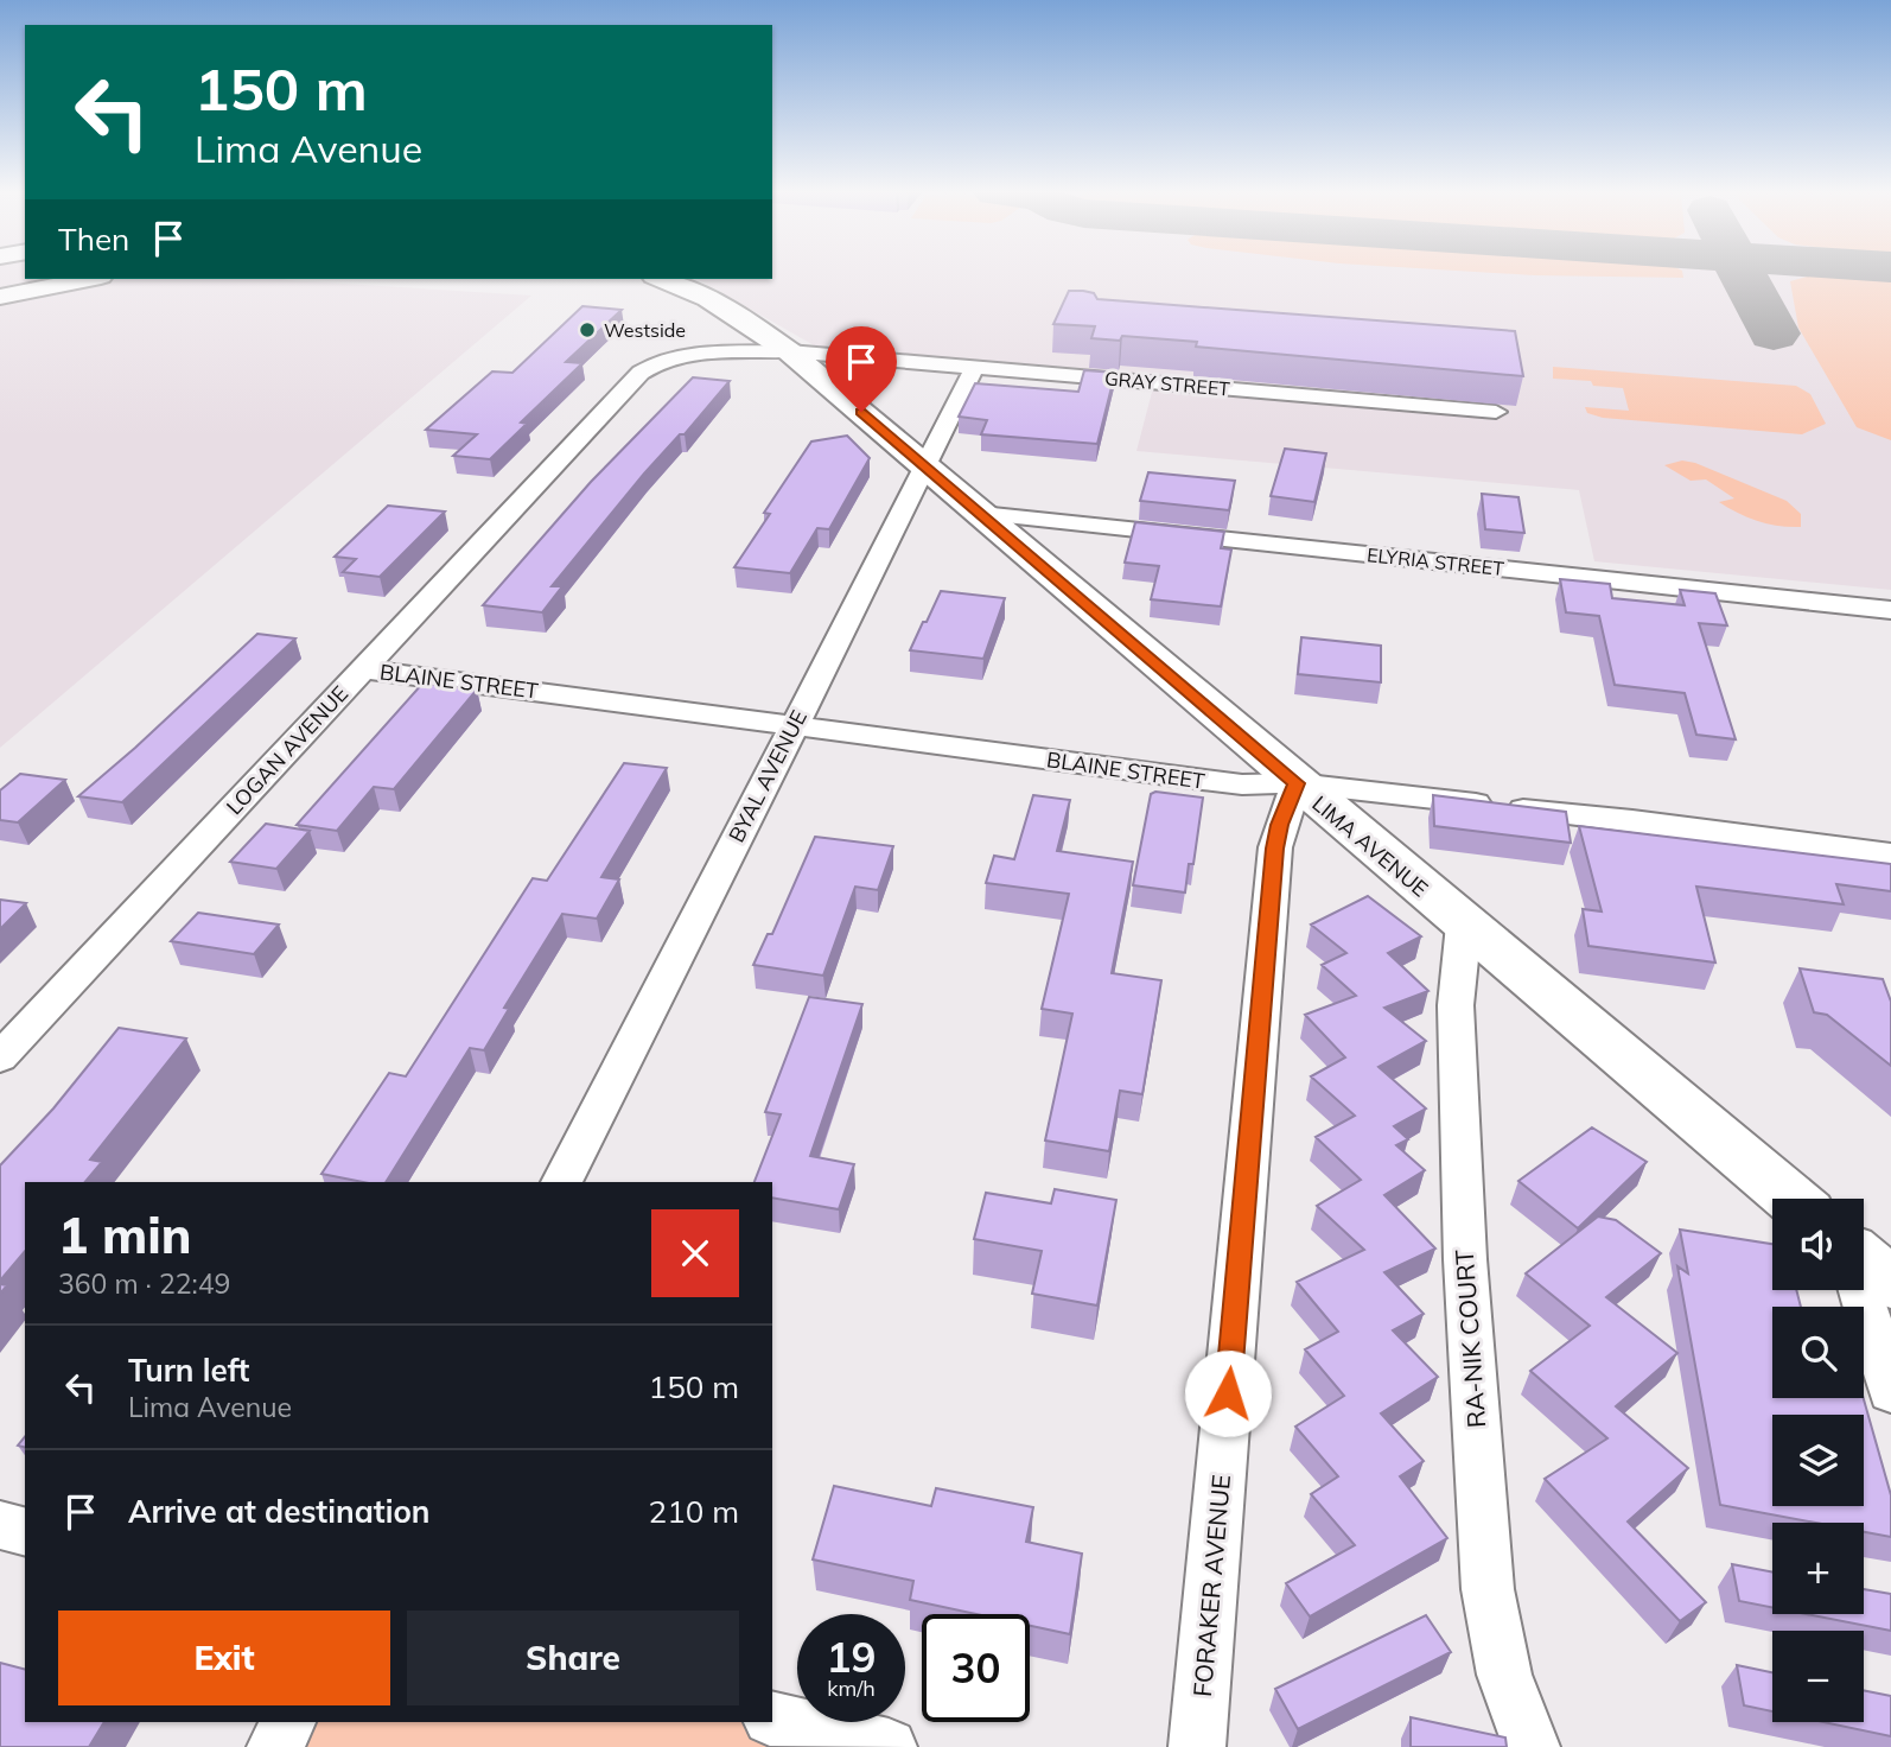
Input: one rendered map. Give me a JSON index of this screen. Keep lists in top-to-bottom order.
{
  "streets": {
    "main road": ["LIMA AVENUE"],
    "street": [
      "GRAY STREET",
      "ELYRIA STREET",
      "BLAINE STREET",
      "LOGAN AVENUE",
      "BYAL AVENUE",
      "RA-NIK COURT",
      "FORAKER AVENUE"
    ]
  },
  "crossings": [
    ["GRAY STREET", "LOGAN AVENUE"],
    ["GRAY STREET", "BYAL AVENUE"],
    ["GRAY STREET", "LIMA AVENUE"],
    ["ELYRIA STREET", "LIMA AVENUE"],
    ["BLAINE STREET", "LOGAN AVENUE"],
    ["BLAINE STREET", "BYAL AVENUE"],
    ["BLAINE STREET", "LIMA AVENUE"],
    ["BLAINE STREET", "FORAKER AVENUE"],
    ["LOGAN AVENUE", "LIMA AVENUE"],
    ["BYAL AVENUE", "LIMA AVENUE"],
    ["LIMA AVENUE", "RA-NIK COURT"],
    ["LIMA AVENUE", "FORAKER AVENUE"]
  ],
  "places": ["Westside"],
  "page": {
    "turn": ["150 m", "Lima Avenue"],
    "then": "Then",
    "heading": ["1 min", "360 m · 22:49"],
    "map_buttons": ["+", "−"],
    "list": [
      {
        "name": "Turn left",
        "note": "Lima Avenue",
        "value": "150 m"
      },
      {
        "name": "Arrive at destination",
        "value": "210 m"
      }
    ],
    "buttons": ["Exit", "Share"],
    "speed": "19 km/h",
    "limit": "30"
  }
}
